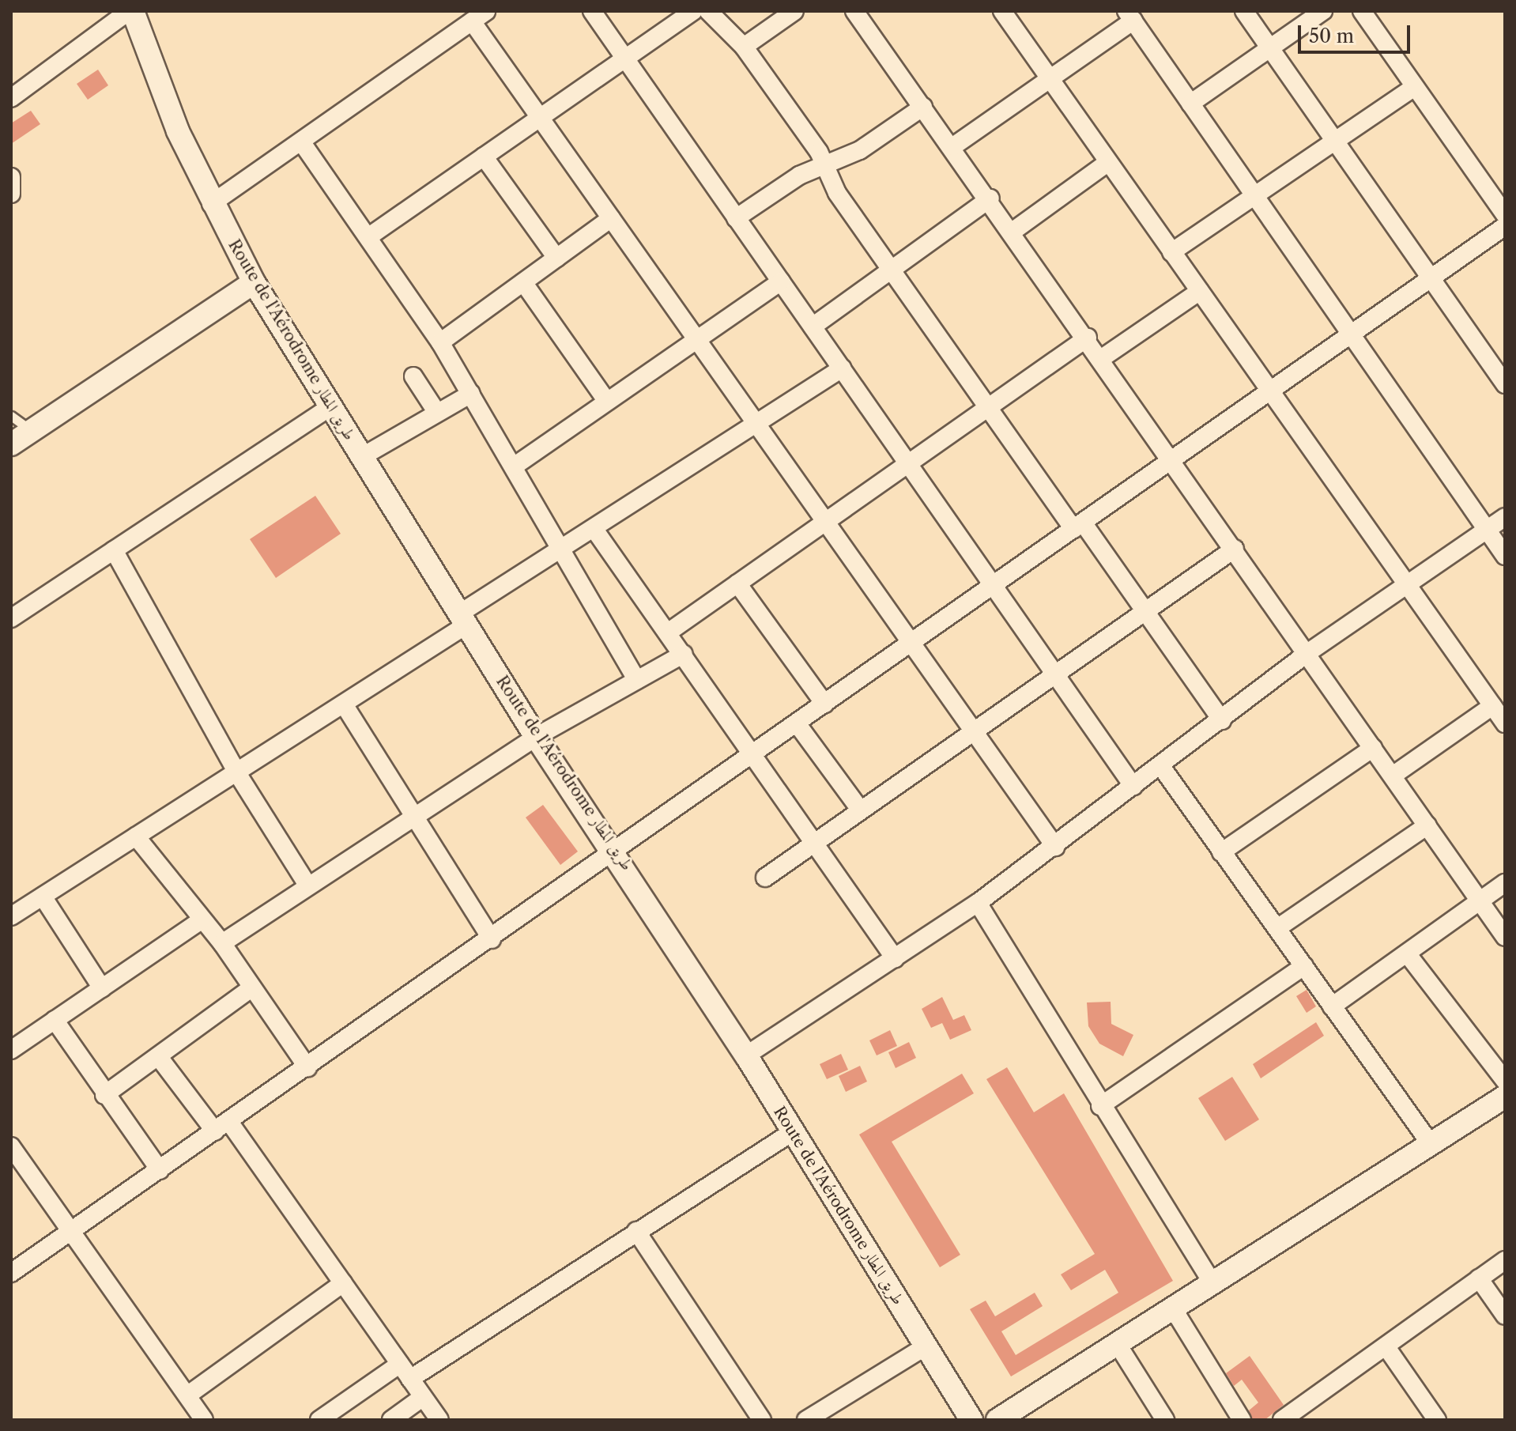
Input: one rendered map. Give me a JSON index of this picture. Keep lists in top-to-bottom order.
{
  "streets": {
    "street": ["Route de l'Aérodrome طريق المطار"]
  },
  "scale_bar": "50 m"
}
